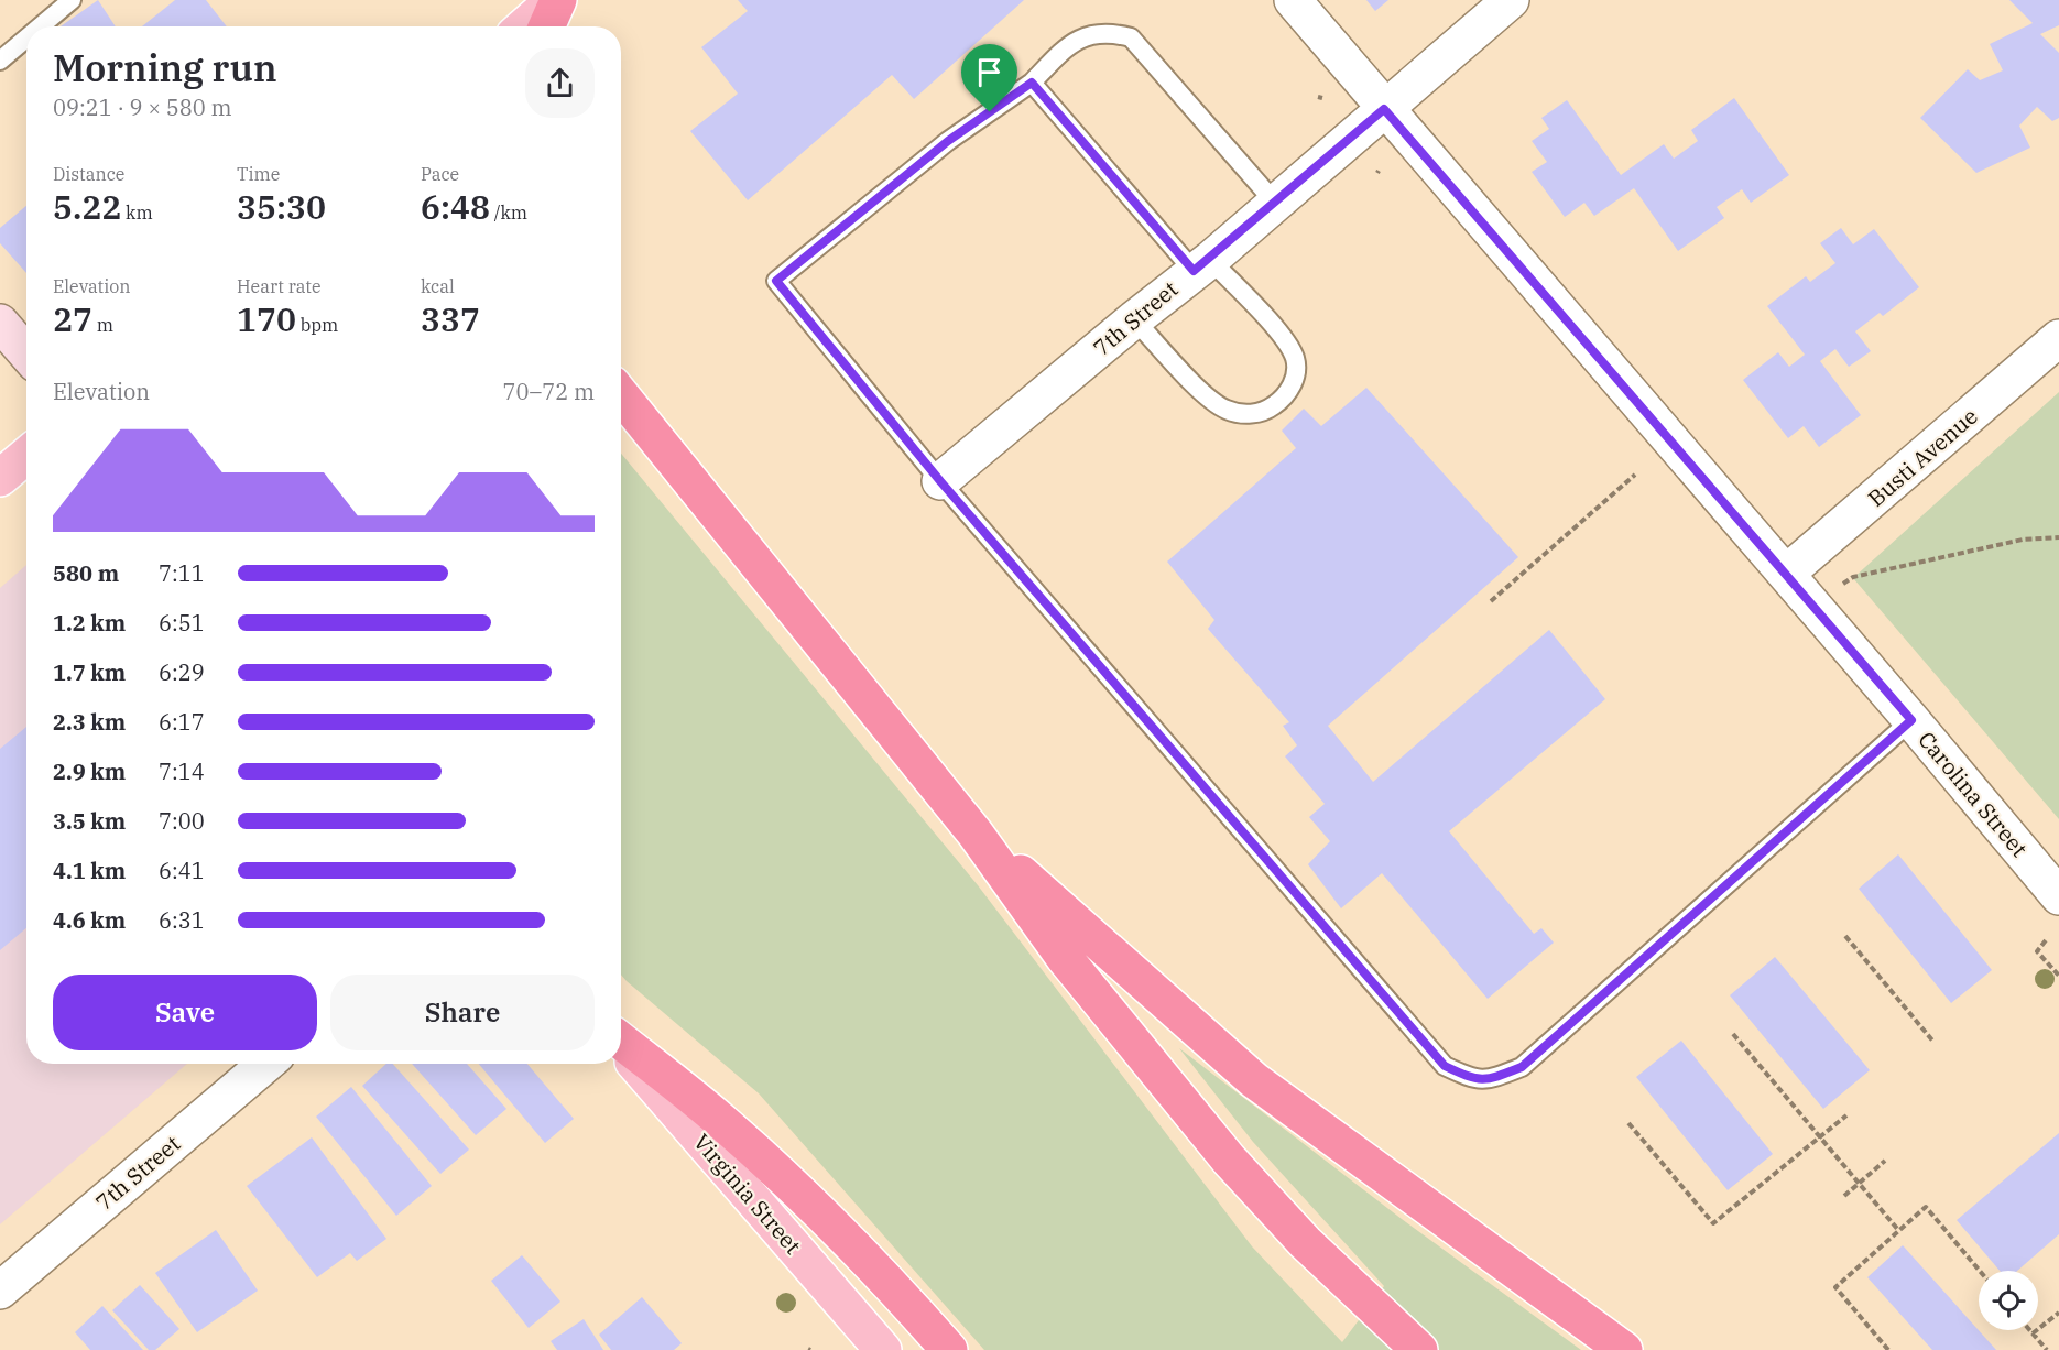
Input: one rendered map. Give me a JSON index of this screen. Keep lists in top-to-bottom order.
{
  "streets": {
    "main road": ["Virginia Street"],
    "street": ["7th Street", "Busti Avenue", "Carolina Street"]
  },
  "crossings": [
    ["7th Street", "Carolina Street"],
    ["Busti Avenue", "Carolina Street"]
  ],
  "page": {
    "heading": ["Morning run", "09:21 · 9 × 580 m"],
    "stats": [
      ["Distance", "5.22 km"],
      ["Time", "35:30"],
      ["Pace", "6:48 /km"],
      ["Elevation", "27 m"],
      ["Heart rate", "170 bpm"],
      ["kcal", "337"]
    ],
    "chart": ["Elevation", "70–72 m"],
    "list": [
      {
        "name": "580 m",
        "note": "7:11"
      },
      {
        "name": "1.2 km",
        "note": "6:51"
      },
      {
        "name": "1.7 km",
        "note": "6:29"
      },
      {
        "name": "2.3 km",
        "note": "6:17"
      },
      {
        "name": "2.9 km",
        "note": "7:14"
      },
      {
        "name": "3.5 km",
        "note": "7:00"
      },
      {
        "name": "4.1 km",
        "note": "6:41"
      },
      {
        "name": "4.6 km",
        "note": "6:31"
      }
    ],
    "buttons": ["Save", "Share"]
  }
}
